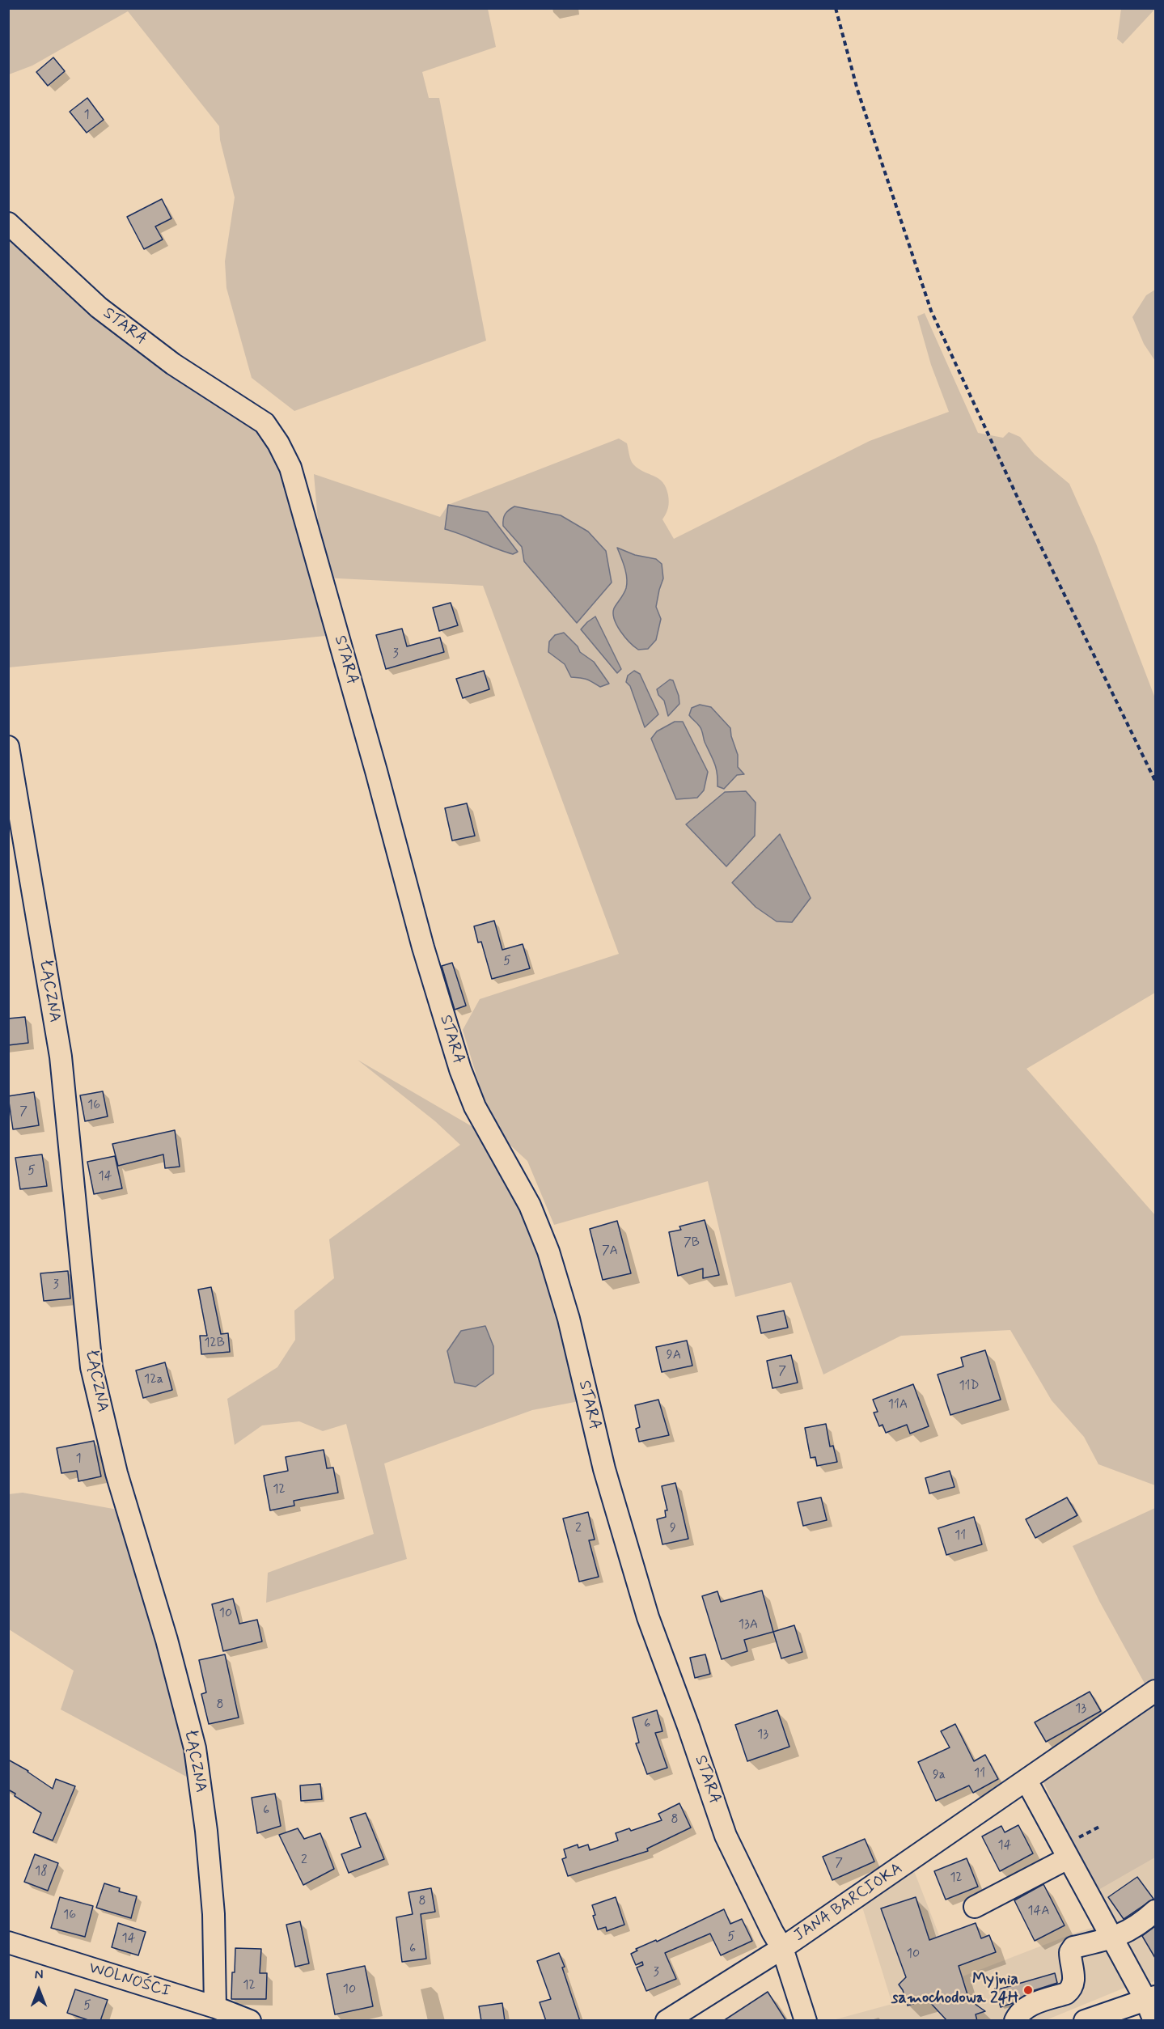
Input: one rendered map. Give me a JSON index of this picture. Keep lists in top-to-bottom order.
{
  "streets": {
    "street": [
      "STARA",
      "ŁĄCZNA",
      "JANA BARCIOKA",
      "WOLNOŚCI"
    ]
  },
  "crossings": [
    ["STARA", "JANA BARCIOKA"],
    ["ŁĄCZNA", "WOLNOŚCI"]
  ],
  "places": ["Myjnia samochodowa 24H"],
  "house_numbers": [
    "1",
    "3",
    "5",
    "16",
    "7",
    "5",
    "14",
    "7B",
    "7A",
    "3",
    "12B",
    "9A",
    "7",
    "12a",
    "11D",
    "11A",
    "1",
    "12",
    "2",
    "9",
    "11",
    "10",
    "13A",
    "8",
    "13",
    "6",
    "13",
    "11",
    "9a",
    "6",
    "8",
    "14",
    "2",
    "7",
    "18",
    "12",
    "8",
    "14A",
    "16",
    "5",
    "14",
    "6",
    "10",
    "3",
    "12",
    "10",
    "5"
  ],
  "north": "top"
}
